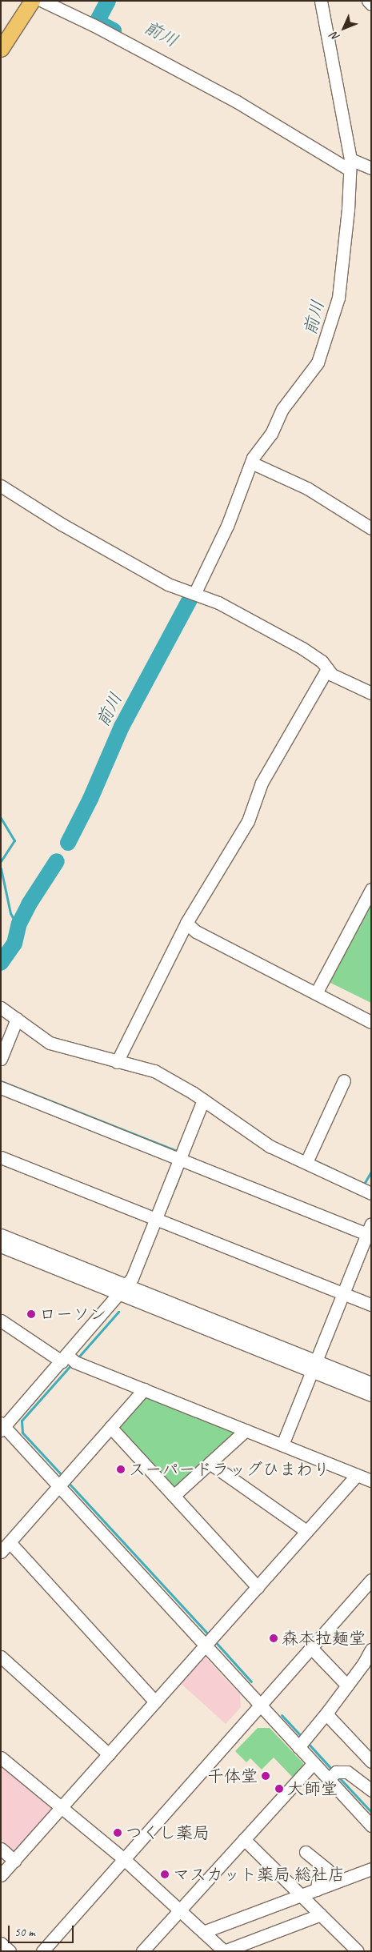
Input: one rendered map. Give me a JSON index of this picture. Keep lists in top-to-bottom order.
{
  "water": ["前川"],
  "places": [
    "ローソン",
    "スーパードラッグひまわり",
    "森本拉麺堂",
    "千体堂",
    "大師堂",
    "つくし薬局",
    "マスカット薬局 総社店"
  ],
  "scale_bar": "50 m",
  "north": "bottom left"
}
